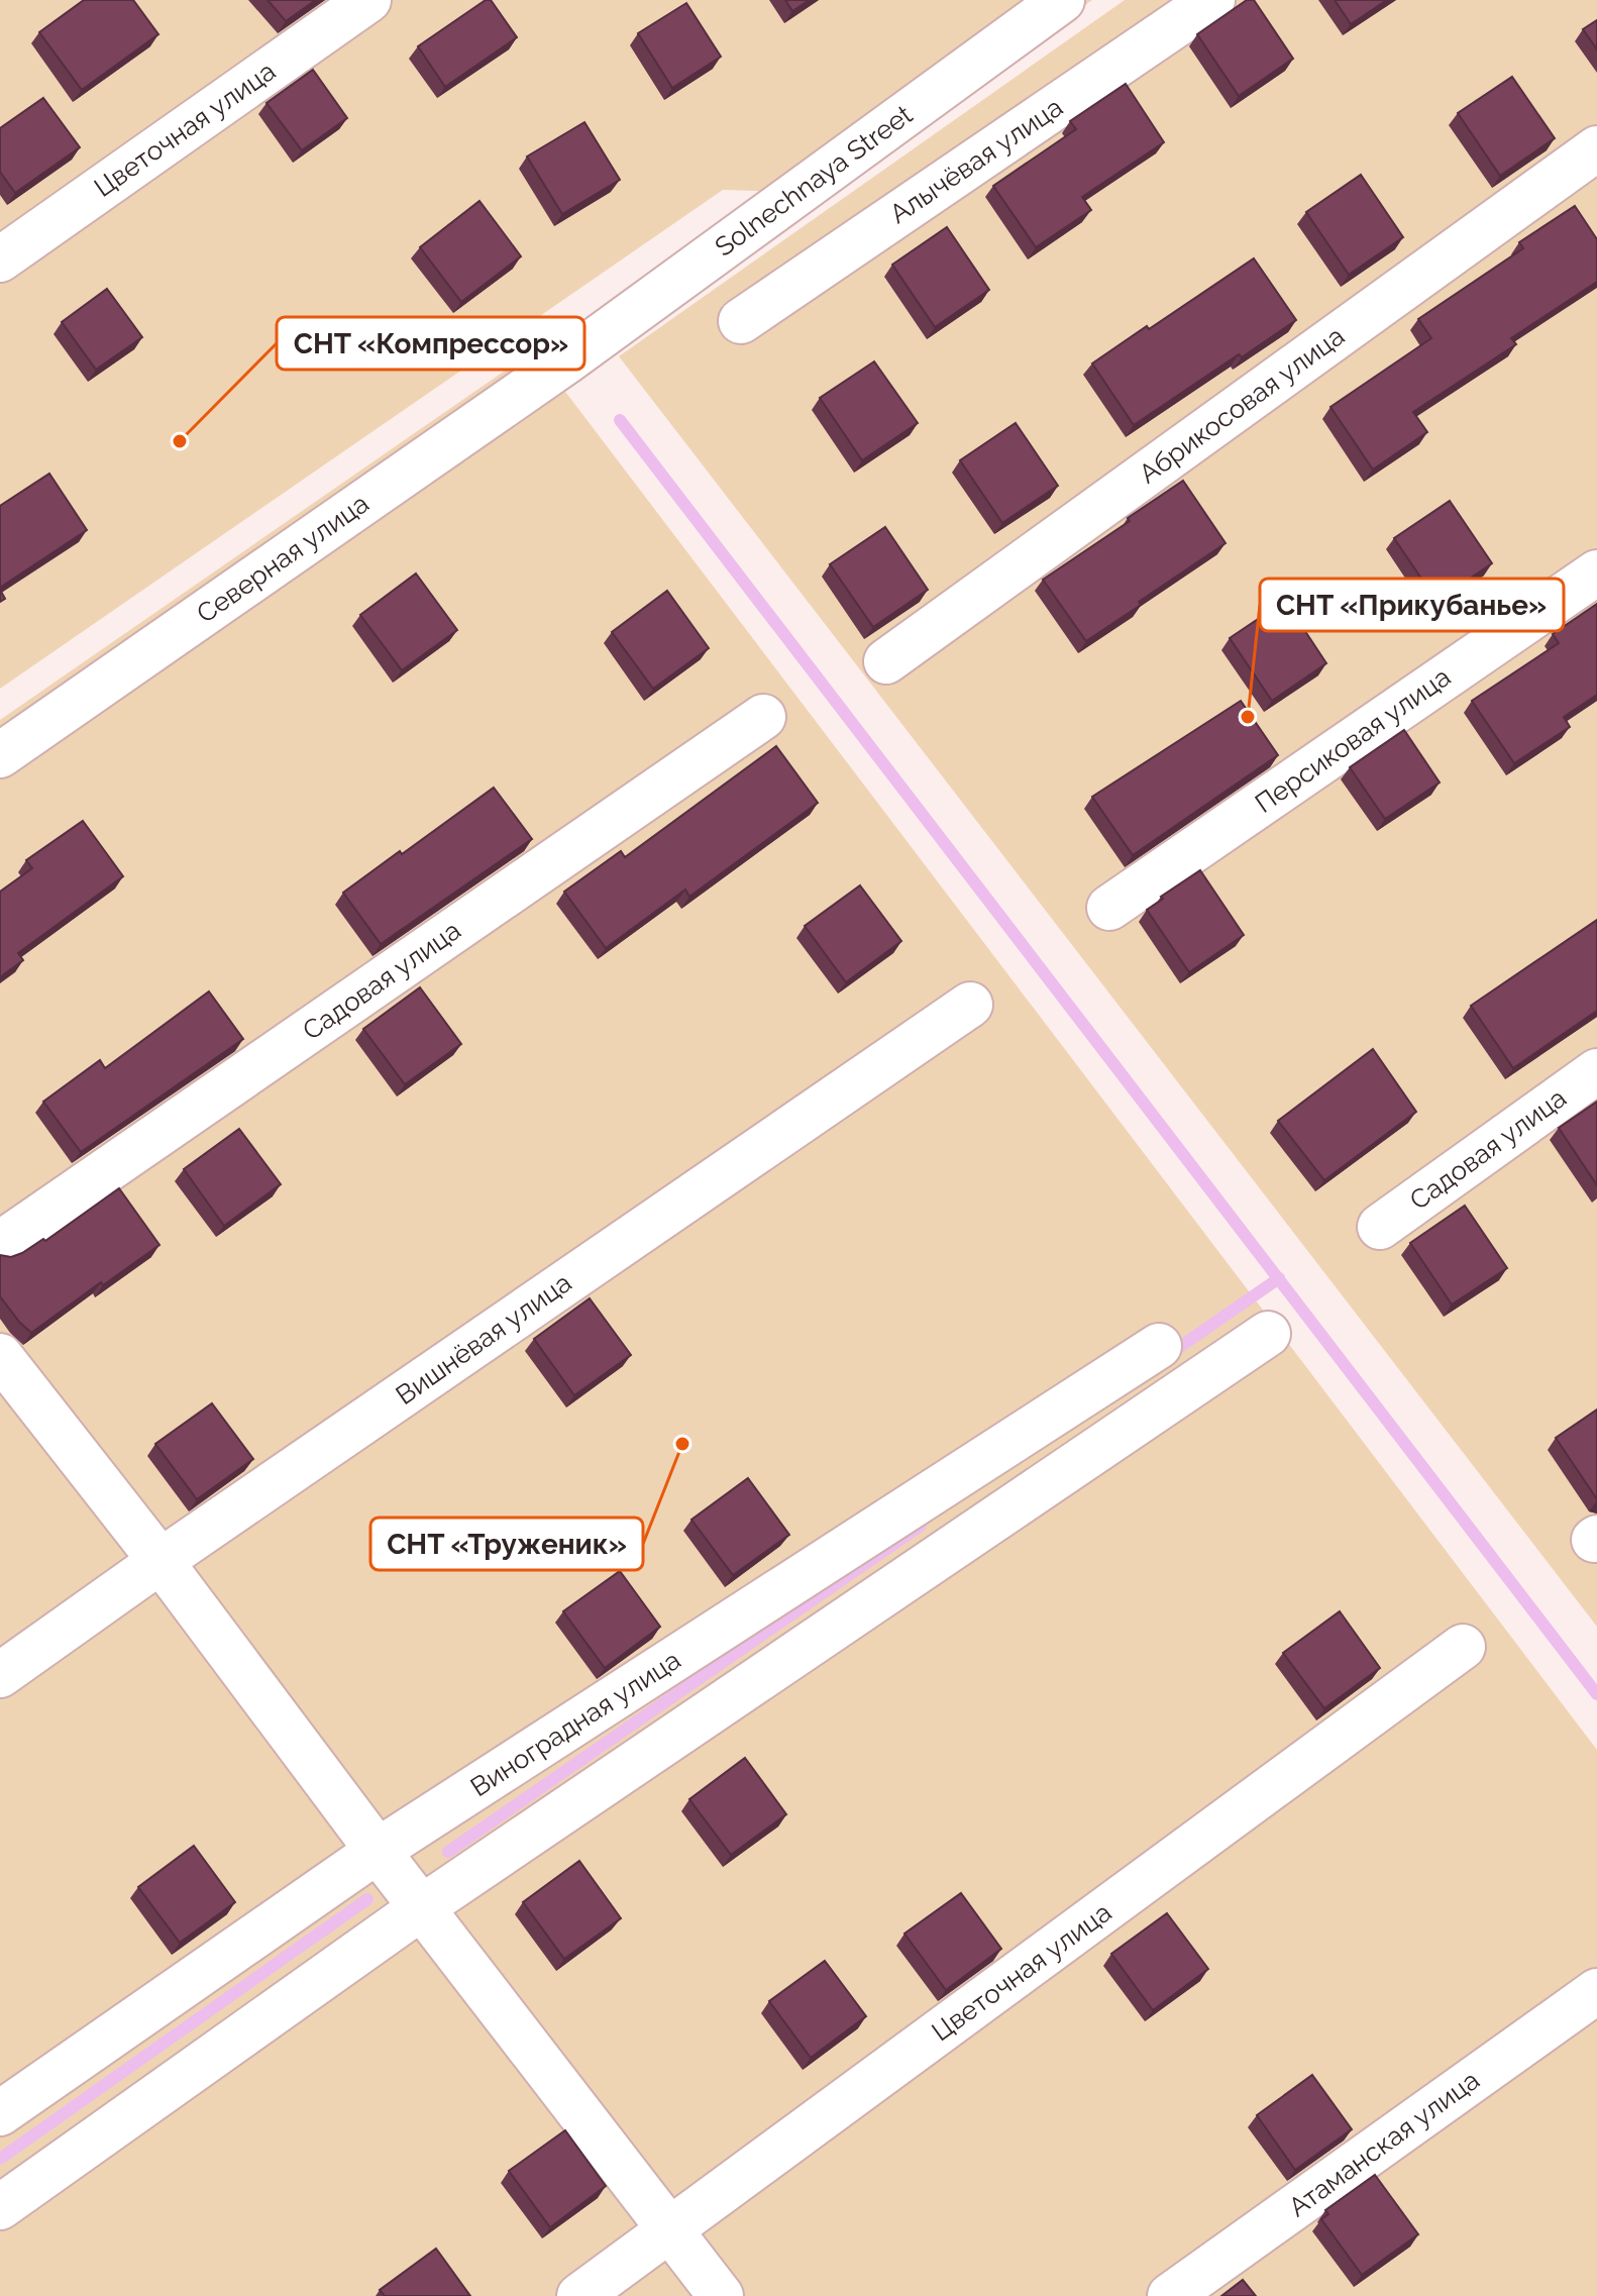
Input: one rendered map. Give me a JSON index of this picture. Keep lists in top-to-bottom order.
{
  "streets": {
    "street": [
      "Цветочная улица",
      "Алычёвая улица",
      "Solnechnaya Street",
      "Абрикосовая улица",
      "Северная улица",
      "Персиковая улица",
      "Садовая улица",
      "Вишнёвая улица",
      "Виноградная улица",
      "Атаманская улица"
    ]
  },
  "crossings": [
    ["Solnechnaya Street", "Северная улица"]
  ],
  "places": ["СНТ «Компрессор»", "СНТ «Прикубанье»", "СНТ «Труженик»"]
}
